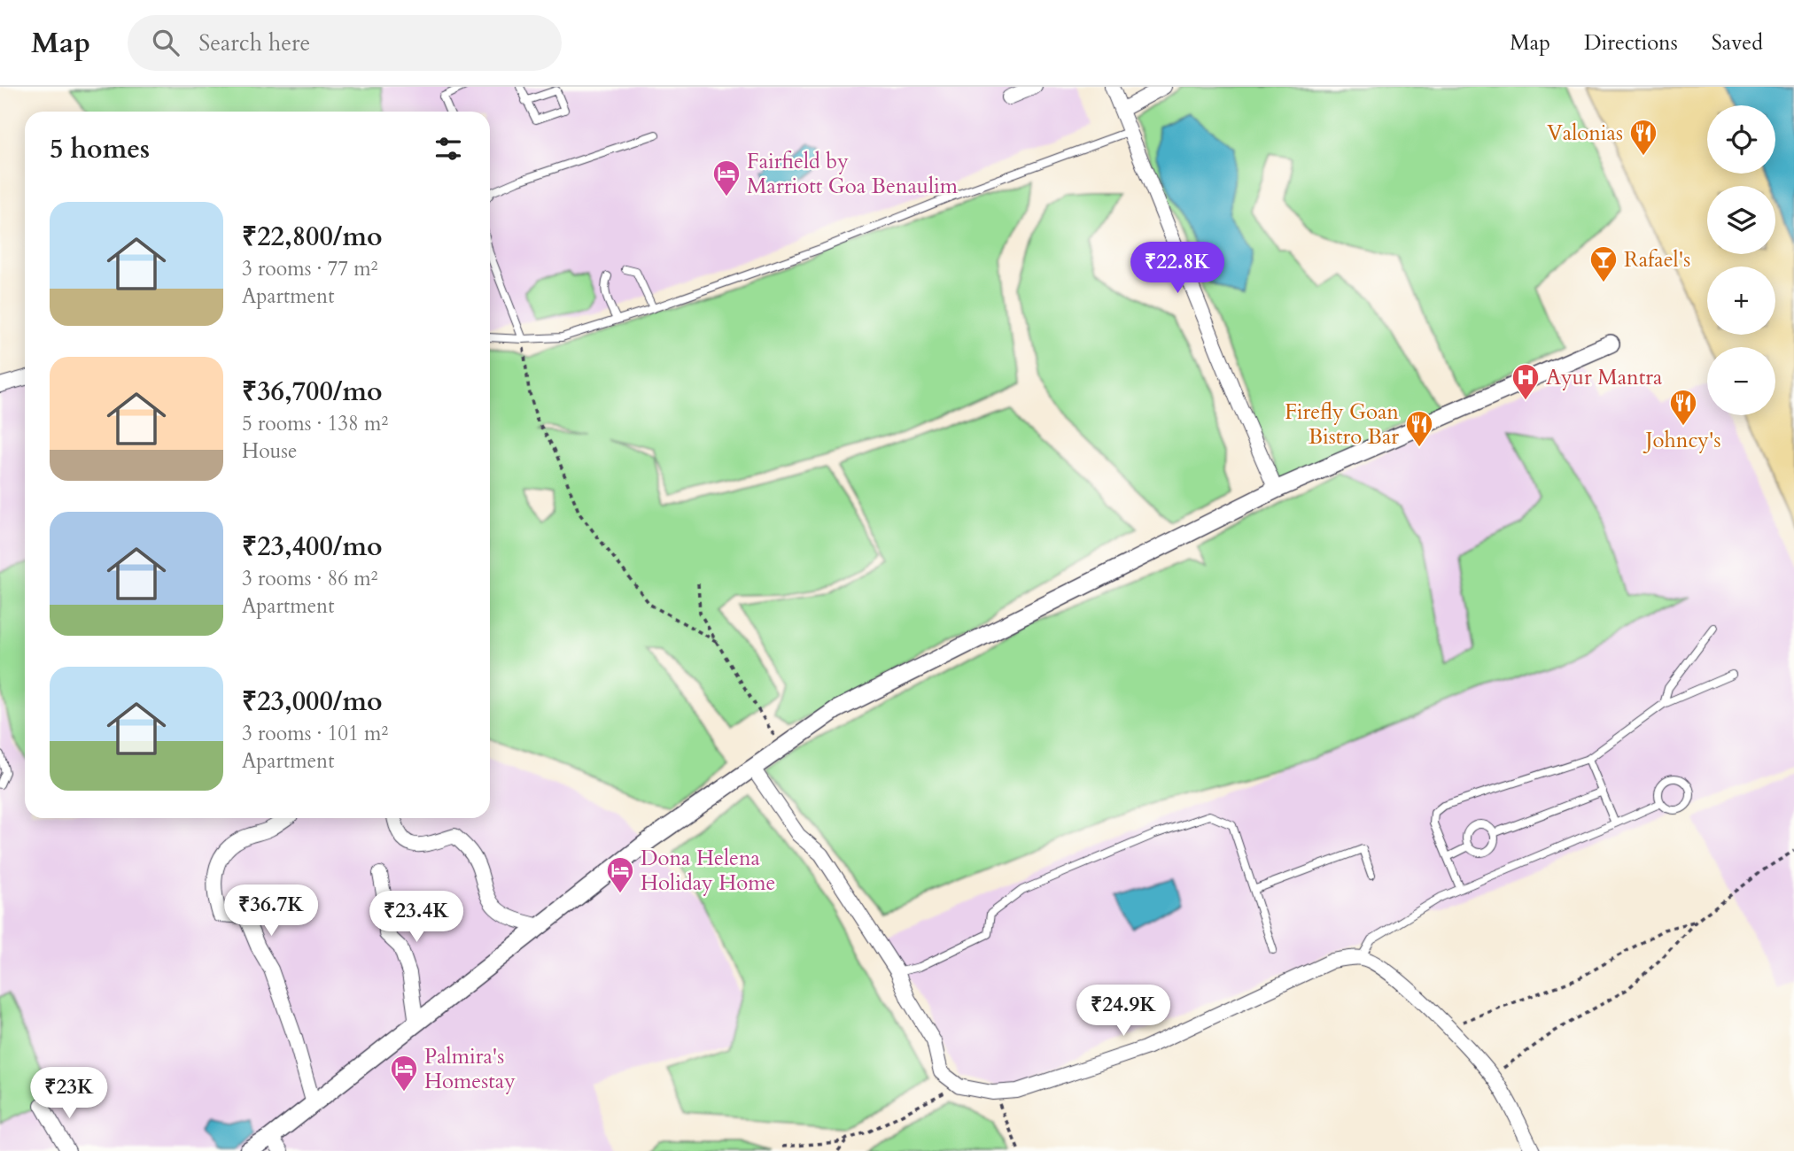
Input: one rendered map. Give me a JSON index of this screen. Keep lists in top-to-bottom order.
{
  "places": {
    "restaurant": ["Valonias", "Johncy's", "Firefly Goan Bistro Bar"],
    "hotel": ["Fairfield by Marriott Goa Benaulim", "Dona Helena Holiday Home", "Palmira's Homestay"],
    "bar": ["Rafael's"],
    "hospital": ["Ayur Mantra"]
  },
  "page": {
    "header": "Map",
    "search": "Search here",
    "nav": ["Map", "Directions", "Saved"],
    "map_buttons": ["+", "−"],
    "heading": "5 homes",
    "list": [
      {
        "name": "₹22,800/mo",
        "note": "3 rooms · 77 m² · Apartment"
      },
      {
        "name": "₹36,700/mo",
        "note": "5 rooms · 138 m² · House"
      },
      {
        "name": "₹23,400/mo",
        "note": "3 rooms · 86 m² · Apartment"
      },
      {
        "name": "₹23,000/mo",
        "note": "3 rooms · 101 m² · Apartment"
      }
    ],
    "price": [
      "₹22.8K",
      "₹36.7K",
      "₹23.4K",
      "₹24.9K",
      "₹23K"
    ]
  }
}
